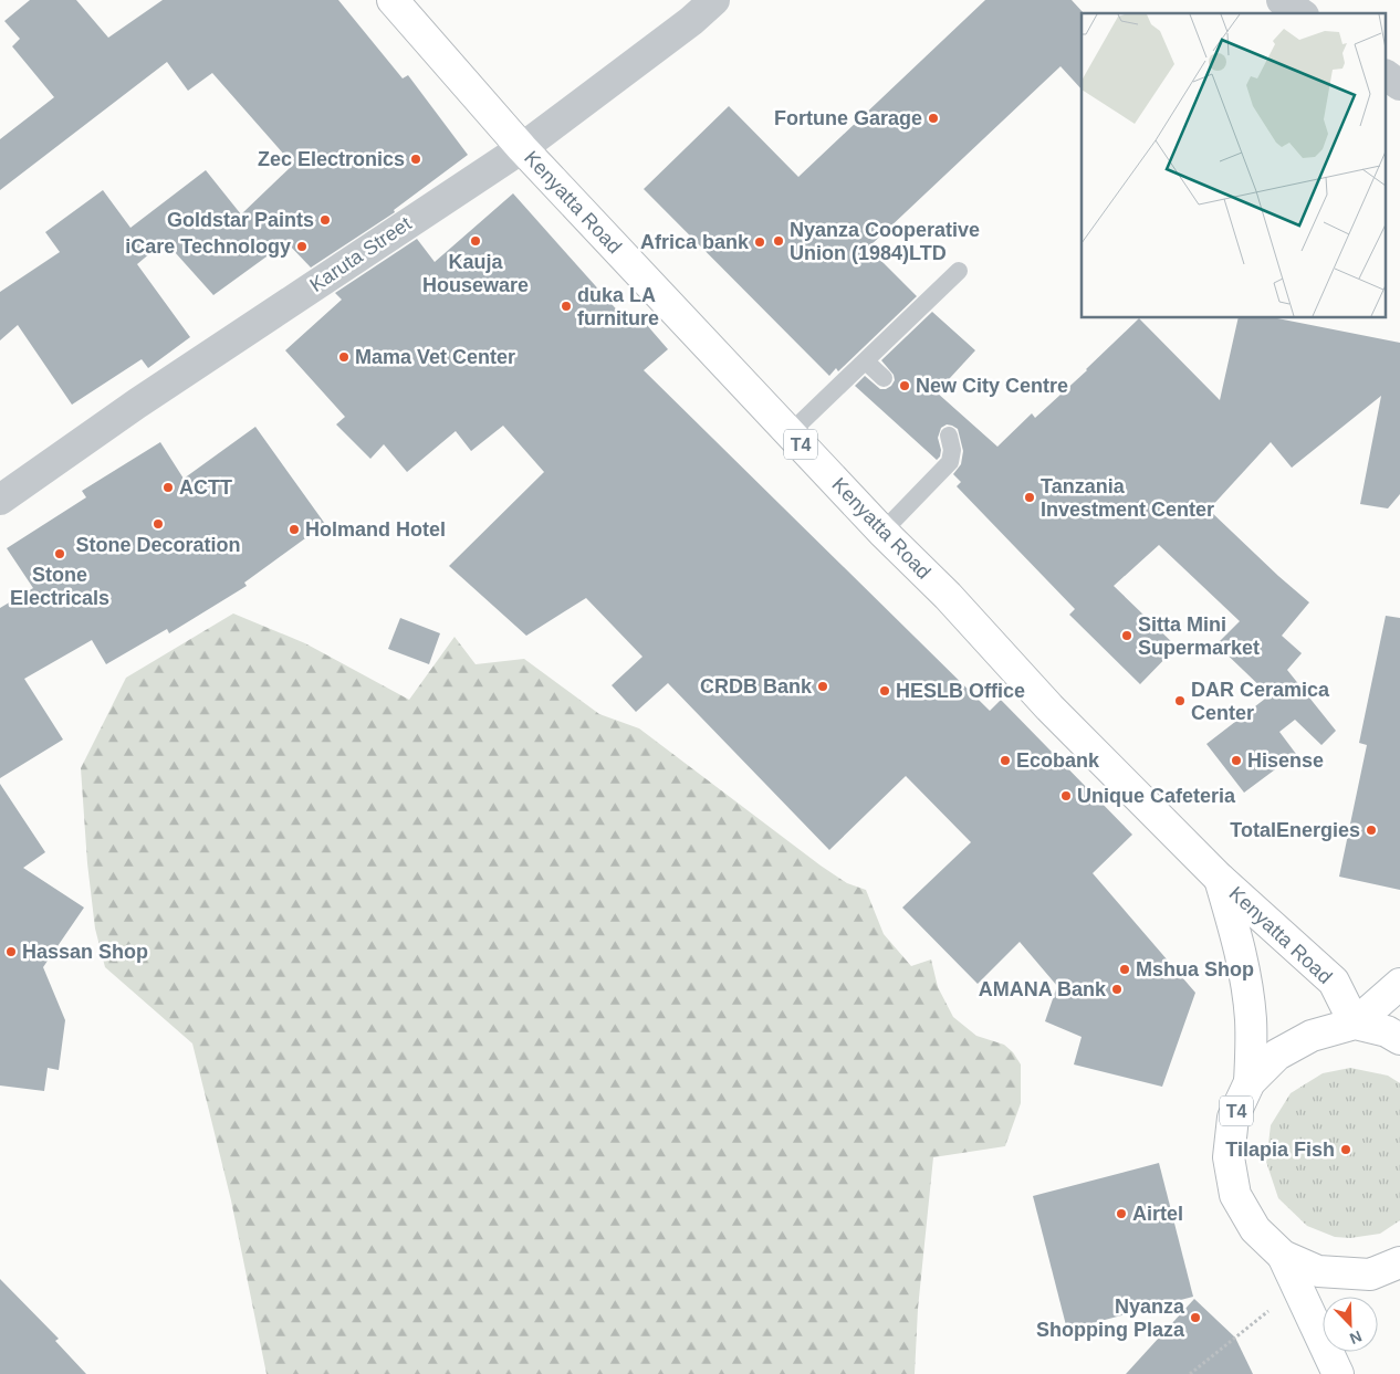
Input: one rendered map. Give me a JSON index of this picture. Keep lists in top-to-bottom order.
{
  "streets": {
    "main road": ["Kenyatta Road", "T4"],
    "street": ["Karuta Street"]
  },
  "crossings": [
    ["Kenyatta Road", "Karuta Street"],
    ["Kenyatta Road", "T4"]
  ],
  "places": [
    "Fortune Garage",
    "Zec Electronics",
    "Goldstar Paints",
    "Kauja Houseware",
    "Nyanza Cooperative Union (1984)LTD",
    "Africa bank",
    "iCare Technology",
    "duka LA furniture",
    "Mama Vet Center",
    "New City Centre",
    "ACTT",
    "Tanzania Investment Center",
    "Stone Decoration",
    "Holmand Hotel",
    "Stone Electricals",
    "Sitta Mini Supermarket",
    "CRDB Bank",
    "HESLB Office",
    "DAR Ceramica Center",
    "Ecobank",
    "Hisense",
    "Unique Cafeteria",
    "TotalEnergies",
    "Hassan Shop",
    "Mshua Shop",
    "AMANA Bank",
    "Tilapia Fish",
    "Airtel",
    "Nyanza Shopping Plaza"
  ],
  "north": "bottom right"
}
